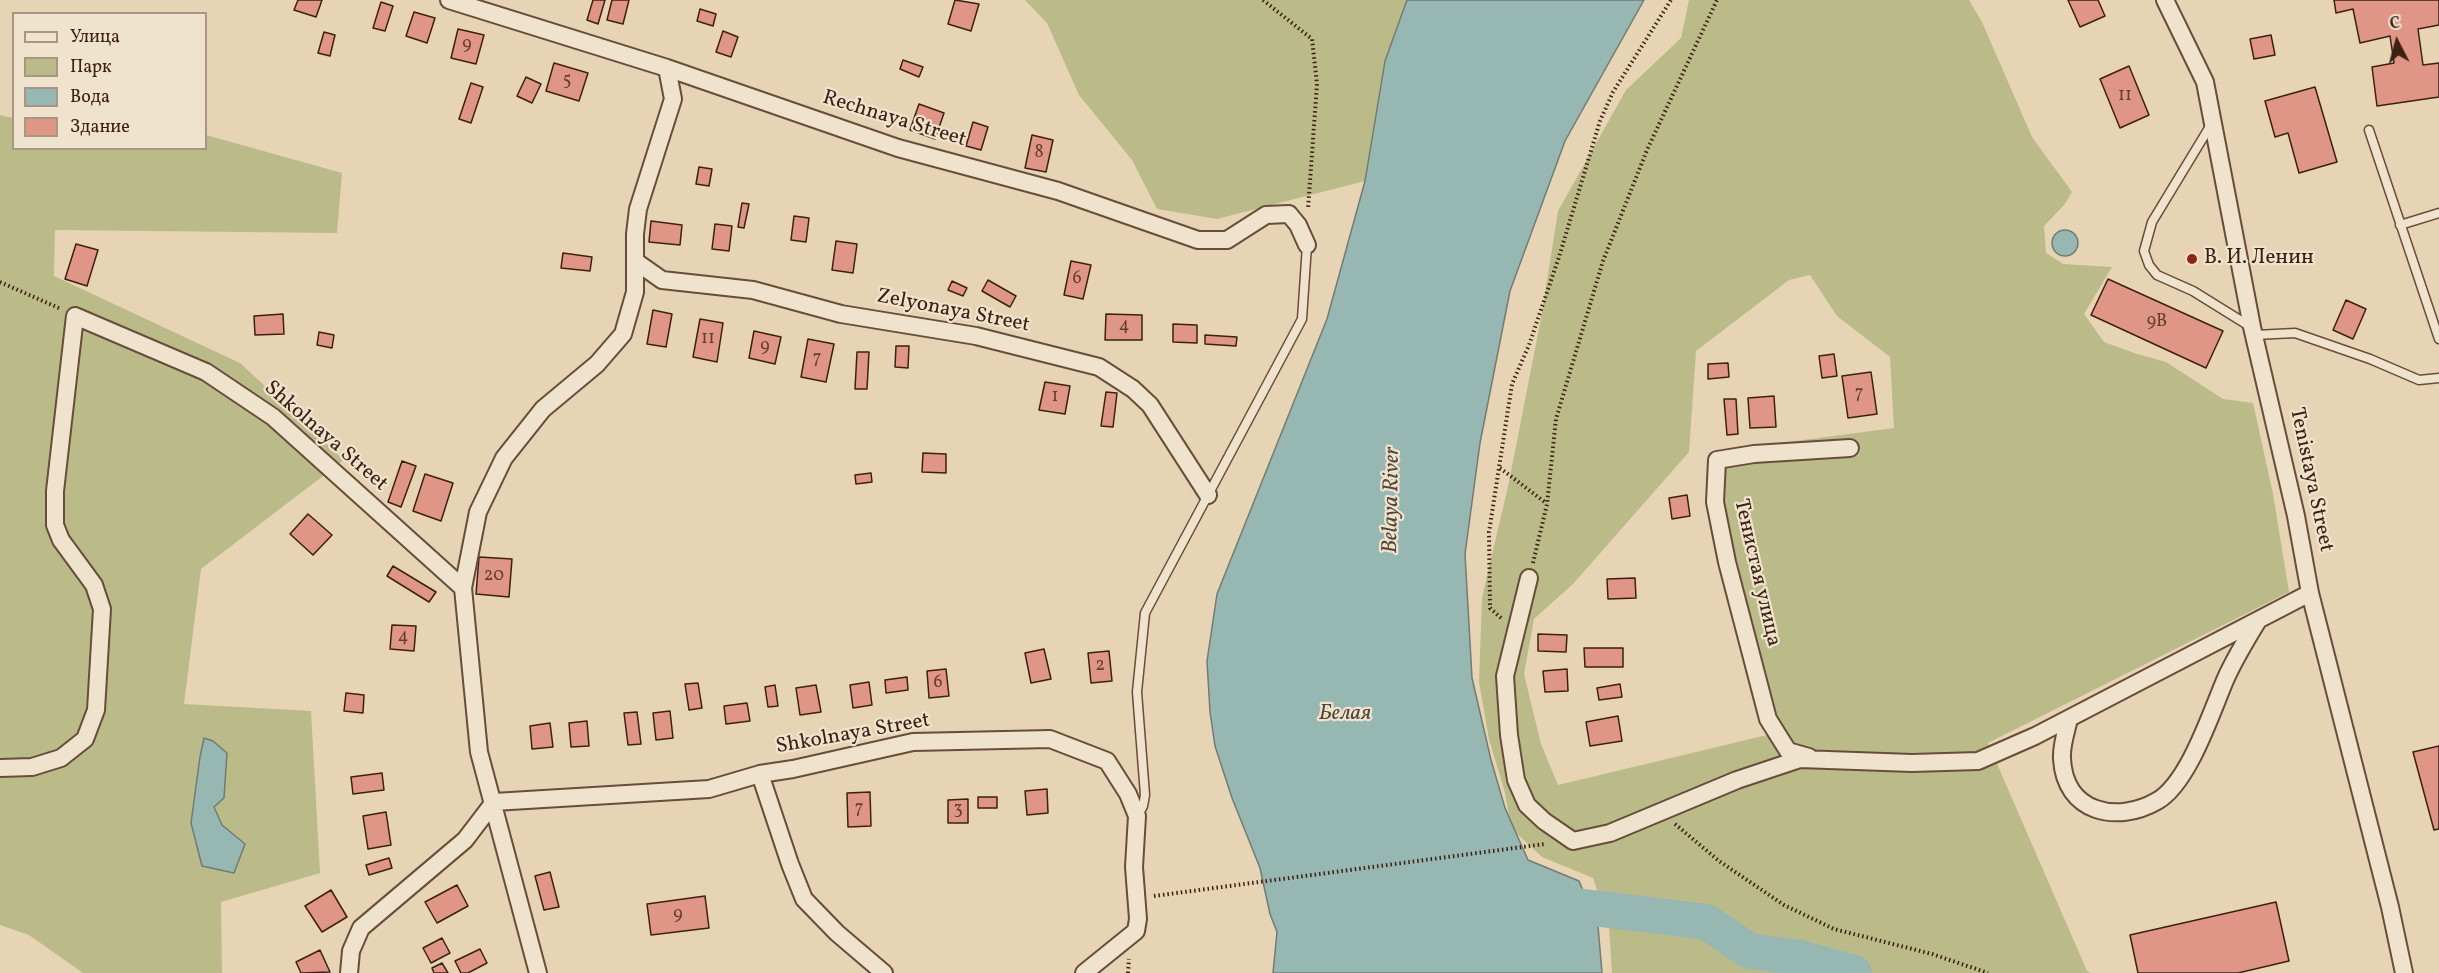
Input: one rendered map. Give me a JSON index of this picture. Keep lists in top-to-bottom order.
{
  "streets": {
    "street": [
      "Rechnaya Street",
      "Zelyonaya Street",
      "Shkolnaya Street",
      "Tenistaya Street",
      "Тенистая улица"
    ]
  },
  "water": ["Belaya River", "Белая"],
  "places": ["В. И. Ленин"],
  "house_numbers": [
    "9",
    "5",
    "11",
    "8",
    "6",
    "9В",
    "4",
    "11",
    "9",
    "7",
    "7",
    "1",
    "20",
    "4",
    "2",
    "6",
    "7",
    "3",
    "9"
  ],
  "legend": [
    "Улица",
    "Парк",
    "Вода",
    "Здание"
  ],
  "north": "top"
}
